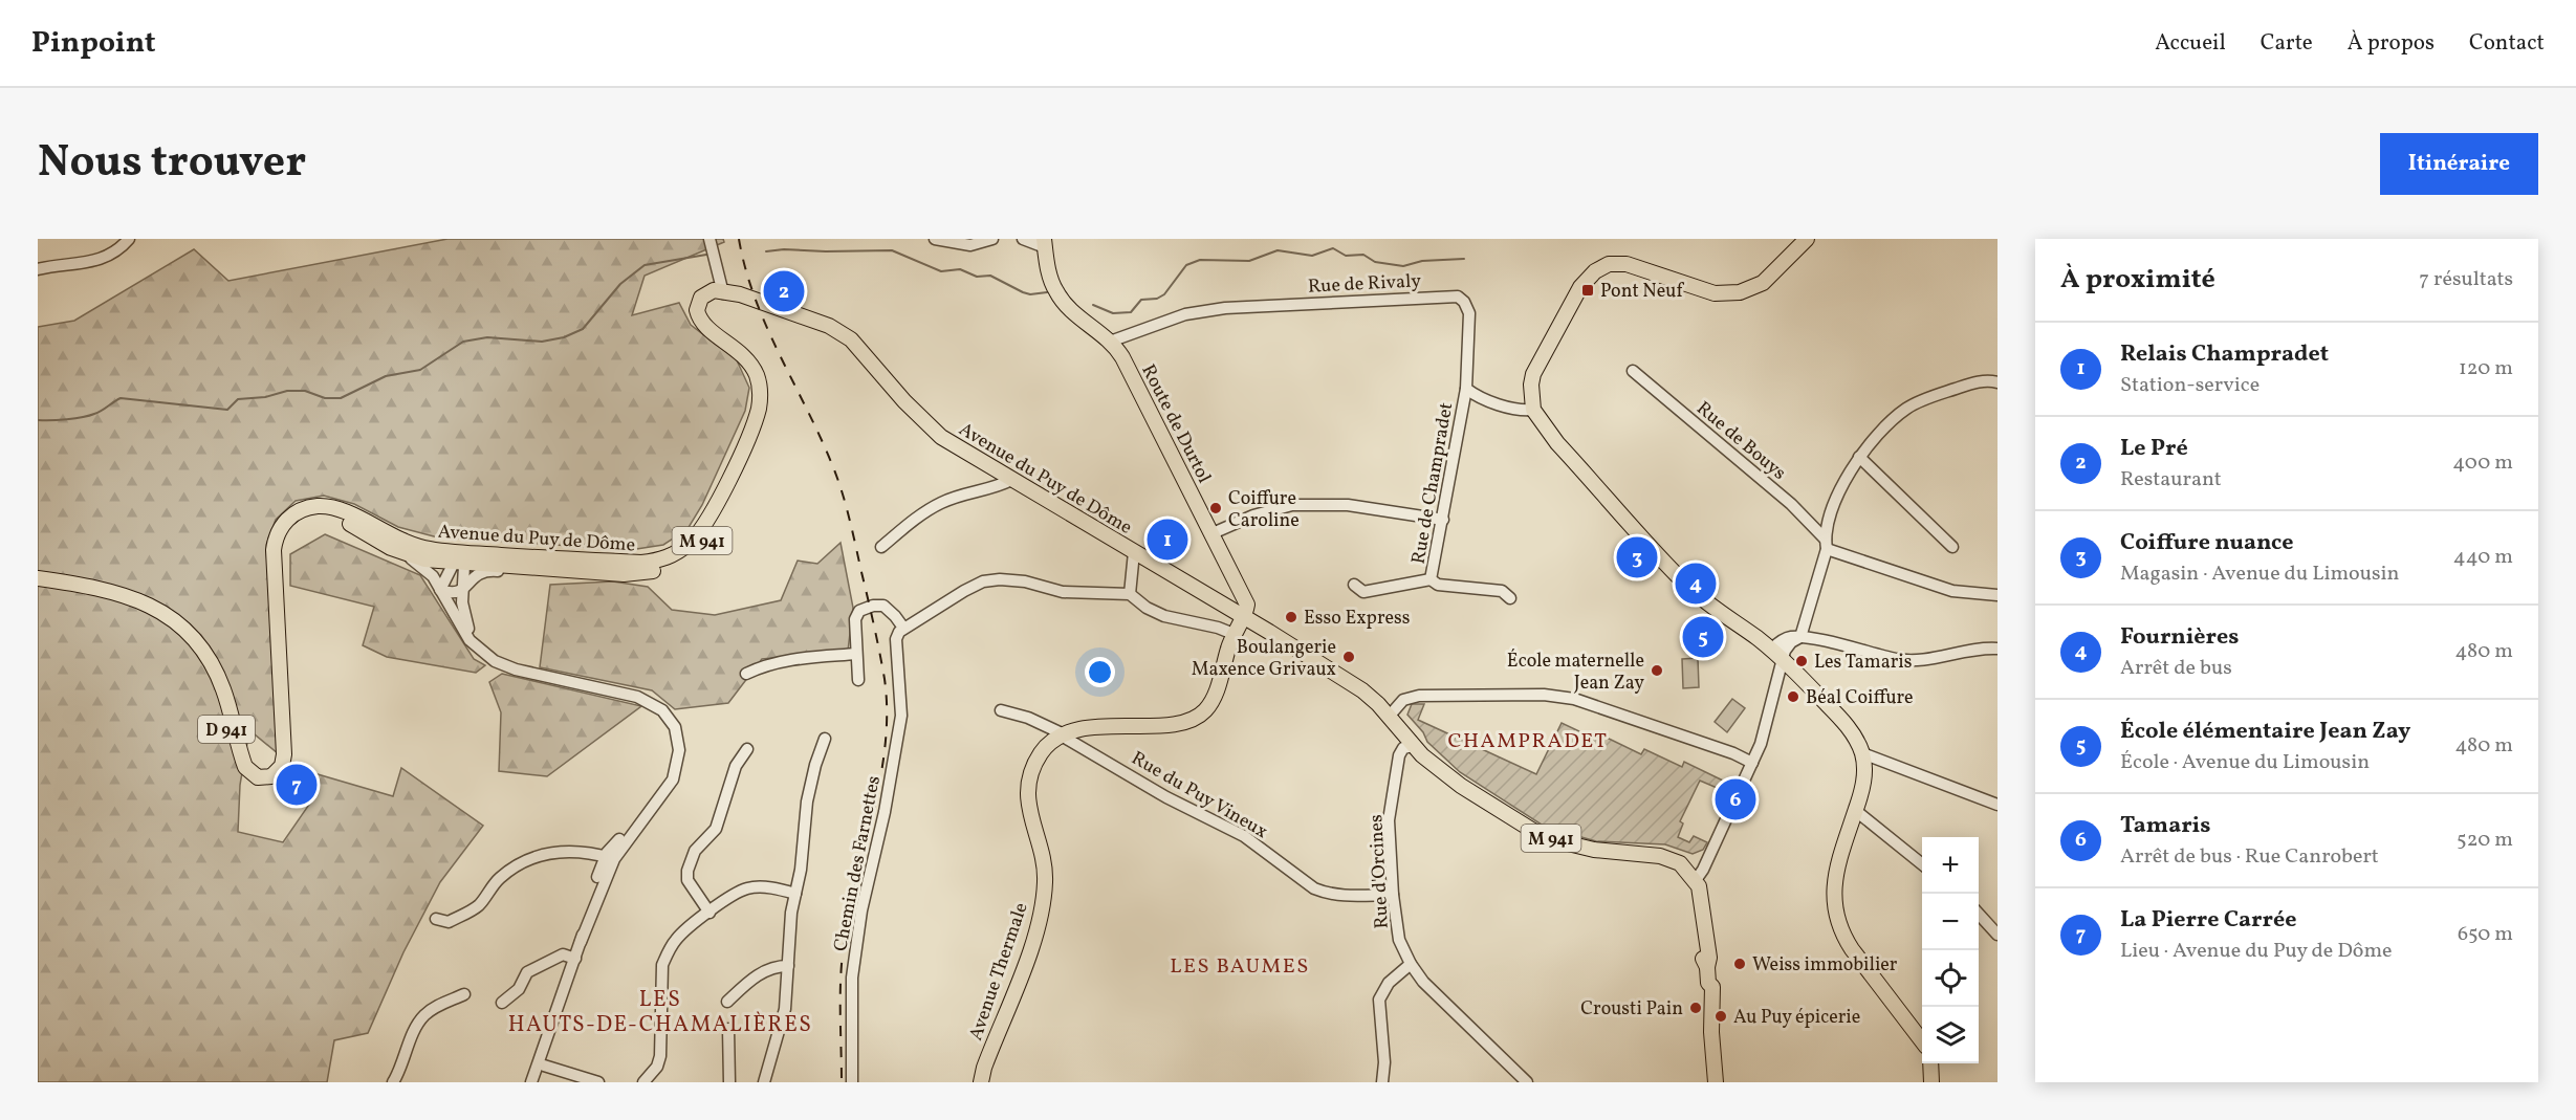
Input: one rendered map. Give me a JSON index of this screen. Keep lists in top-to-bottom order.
{
  "streets": {
    "main road": [
      "Route de Durtol",
      "Avenue du Puy de Dôme",
      "M 941",
      "D 941",
      "Avenue Thermale"
    ],
    "street": [
      "Rue de Rivaly",
      "Rue de Bouys",
      "Rue de Champradet",
      "Rue du Puy Vineux",
      "Chemin des Farnettes",
      "Rue d'Orcines"
    ]
  },
  "crossings": [
    ["Rue de Rivaly", "Route de Durtol"],
    ["Rue de Rivaly", "Rue de Champradet"],
    ["Route de Durtol", "Avenue du Puy de Dôme"],
    ["Avenue du Puy de Dôme", "M 941"],
    ["Avenue du Puy de Dôme", "D 941"],
    ["Avenue du Puy de Dôme", "Rue d'Orcines"],
    ["Rue du Puy Vineux", "Rue d'Orcines"],
    ["Rue du Puy Vineux", "Avenue Thermale"]
  ],
  "districts": ["CHAMPRADET", "LES BAUMES", "LES HAUTS-DE-CHAMALIÈRES"],
  "places": {
    "transit": ["Pont Neuf"],
    "other": [
      "Coiffure Caroline",
      "Esso Express",
      "Boulangerie Maxence Grivaux",
      "Les Tamaris",
      "École maternelle Jean Zay",
      "Béal Coiffure",
      "Weiss immobilier",
      "Crousti Pain",
      "Au Puy épicerie"
    ]
  },
  "page": {
    "header": "Pinpoint",
    "nav": [
      "Accueil",
      "Carte",
      "À propos",
      "Contact"
    ],
    "title": "Nous trouver",
    "buttons": "Itinéraire",
    "heading": ["À proximité", "7 résultats"],
    "pins": [
      "2",
      "1",
      "3",
      "4",
      "5",
      "7",
      "6"
    ],
    "list": [
      {
        "mark": "1",
        "name": "Relais Champradet",
        "note": "Station-service",
        "value": "120 m"
      },
      {
        "mark": "2",
        "name": "Le Pré",
        "note": "Restaurant",
        "value": "400 m"
      },
      {
        "mark": "3",
        "name": "Coiffure nuance",
        "note": "Magasin · Avenue du Limousin",
        "value": "440 m"
      },
      {
        "mark": "4",
        "name": "Fournières",
        "note": "Arrêt de bus",
        "value": "480 m"
      },
      {
        "mark": "5",
        "name": "École élémentaire Jean Zay",
        "note": "École · Avenue du Limousin",
        "value": "480 m"
      },
      {
        "mark": "6",
        "name": "Tamaris",
        "note": "Arrêt de bus · Rue Canrobert",
        "value": "520 m"
      },
      {
        "mark": "7",
        "name": "La Pierre Carrée",
        "note": "Lieu · Avenue du Puy de Dôme",
        "value": "650 m"
      }
    ],
    "map_buttons": ["+", "−"]
  }
}
